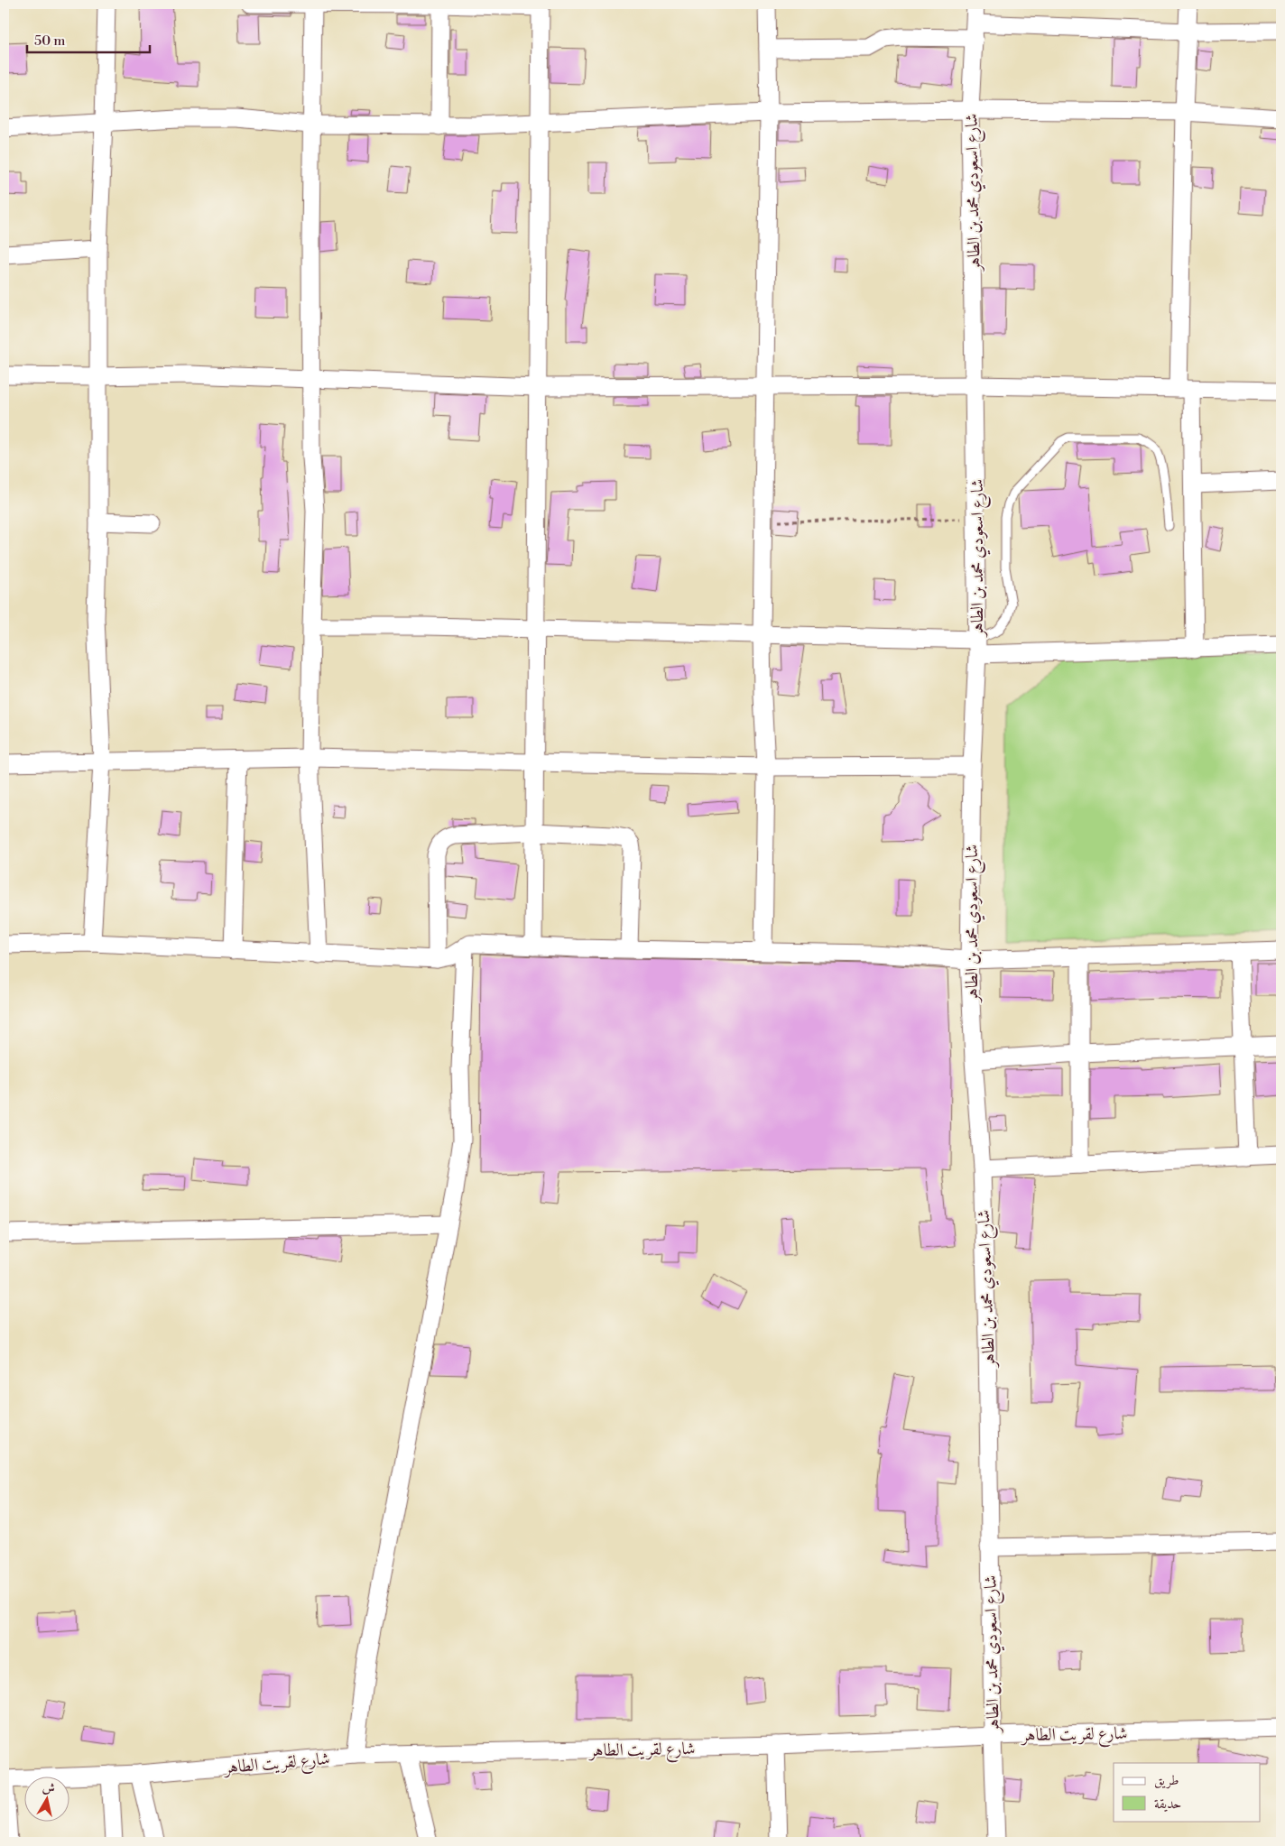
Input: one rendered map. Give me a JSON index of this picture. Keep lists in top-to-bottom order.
{
  "streets": {
    "street": ["شارع اسعودي محمد بن الطاهر", "شارع لقريت الطاهر"]
  },
  "crossings": [
    ["شارع اسعودي محمد بن الطاهر", "شارع لقريت الطاهر"]
  ],
  "legend": ["طريق", "حديقة"],
  "scale_bar": "50 m",
  "north": "top"
}
